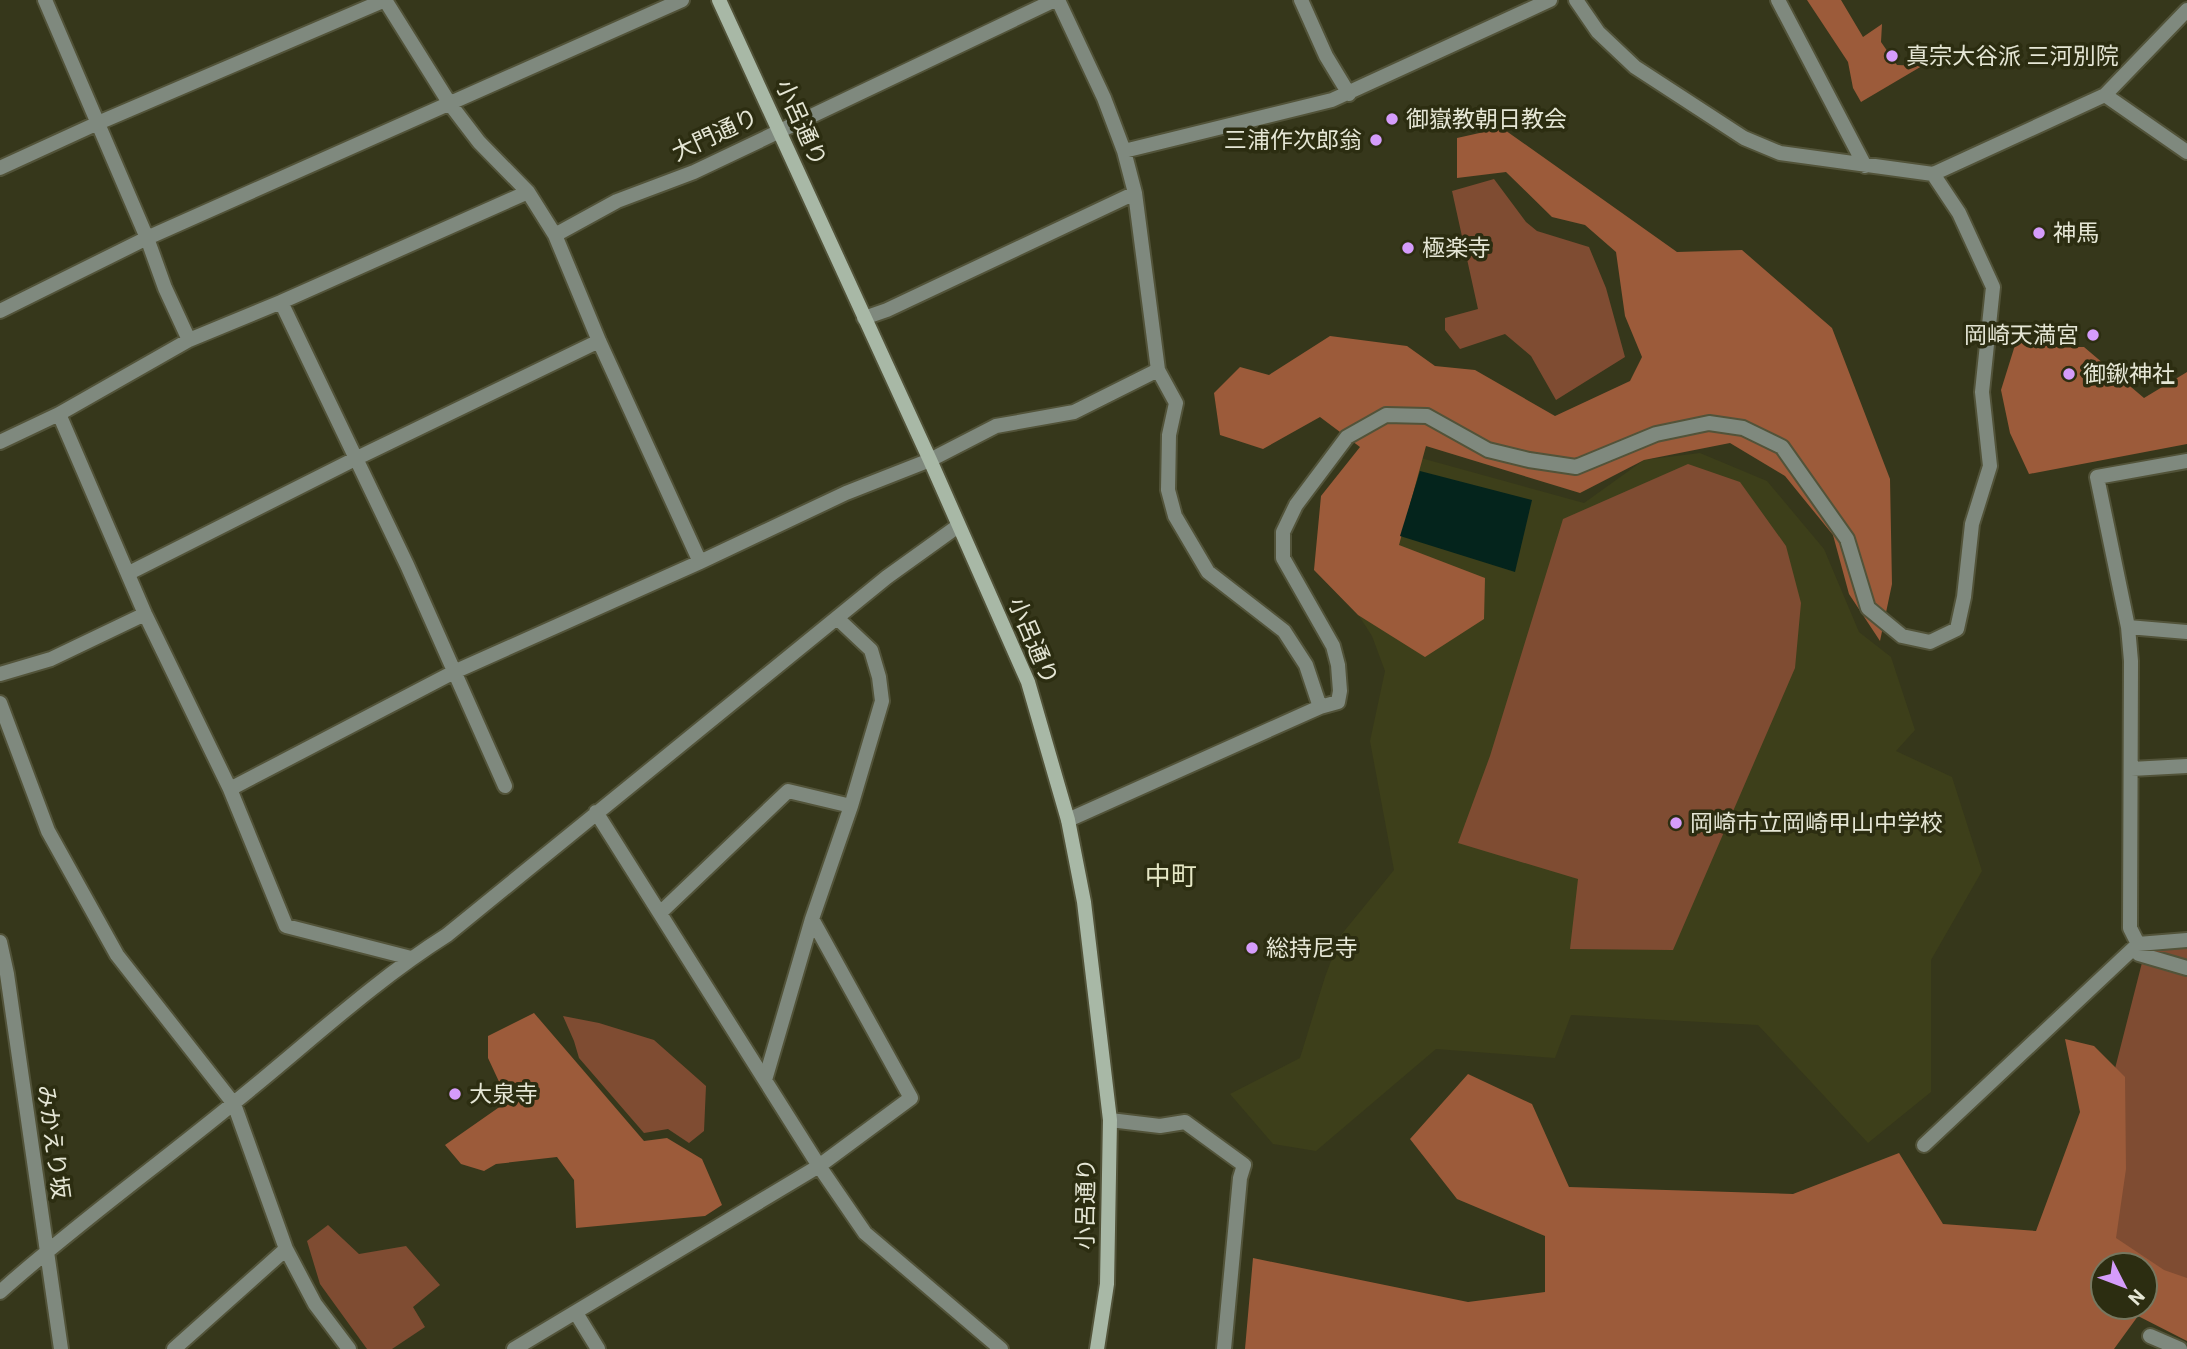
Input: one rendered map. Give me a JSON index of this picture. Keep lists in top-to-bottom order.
{
  "streets": {
    "street": ["小呂通り", "大門通り", "みかえり坂"]
  },
  "crossings": [
    ["小呂通り", "大門通り"]
  ],
  "districts": ["中町"],
  "places": [
    "真宗大谷派 三河別院",
    "御嶽教朝日教会",
    "三浦作次郎翁",
    "神馬",
    "極楽寺",
    "岡崎天満宮",
    "御鍬神社",
    "岡崎市立岡崎甲山中学校",
    "総持尼寺",
    "大泉寺"
  ],
  "north": "bottom right"
}
